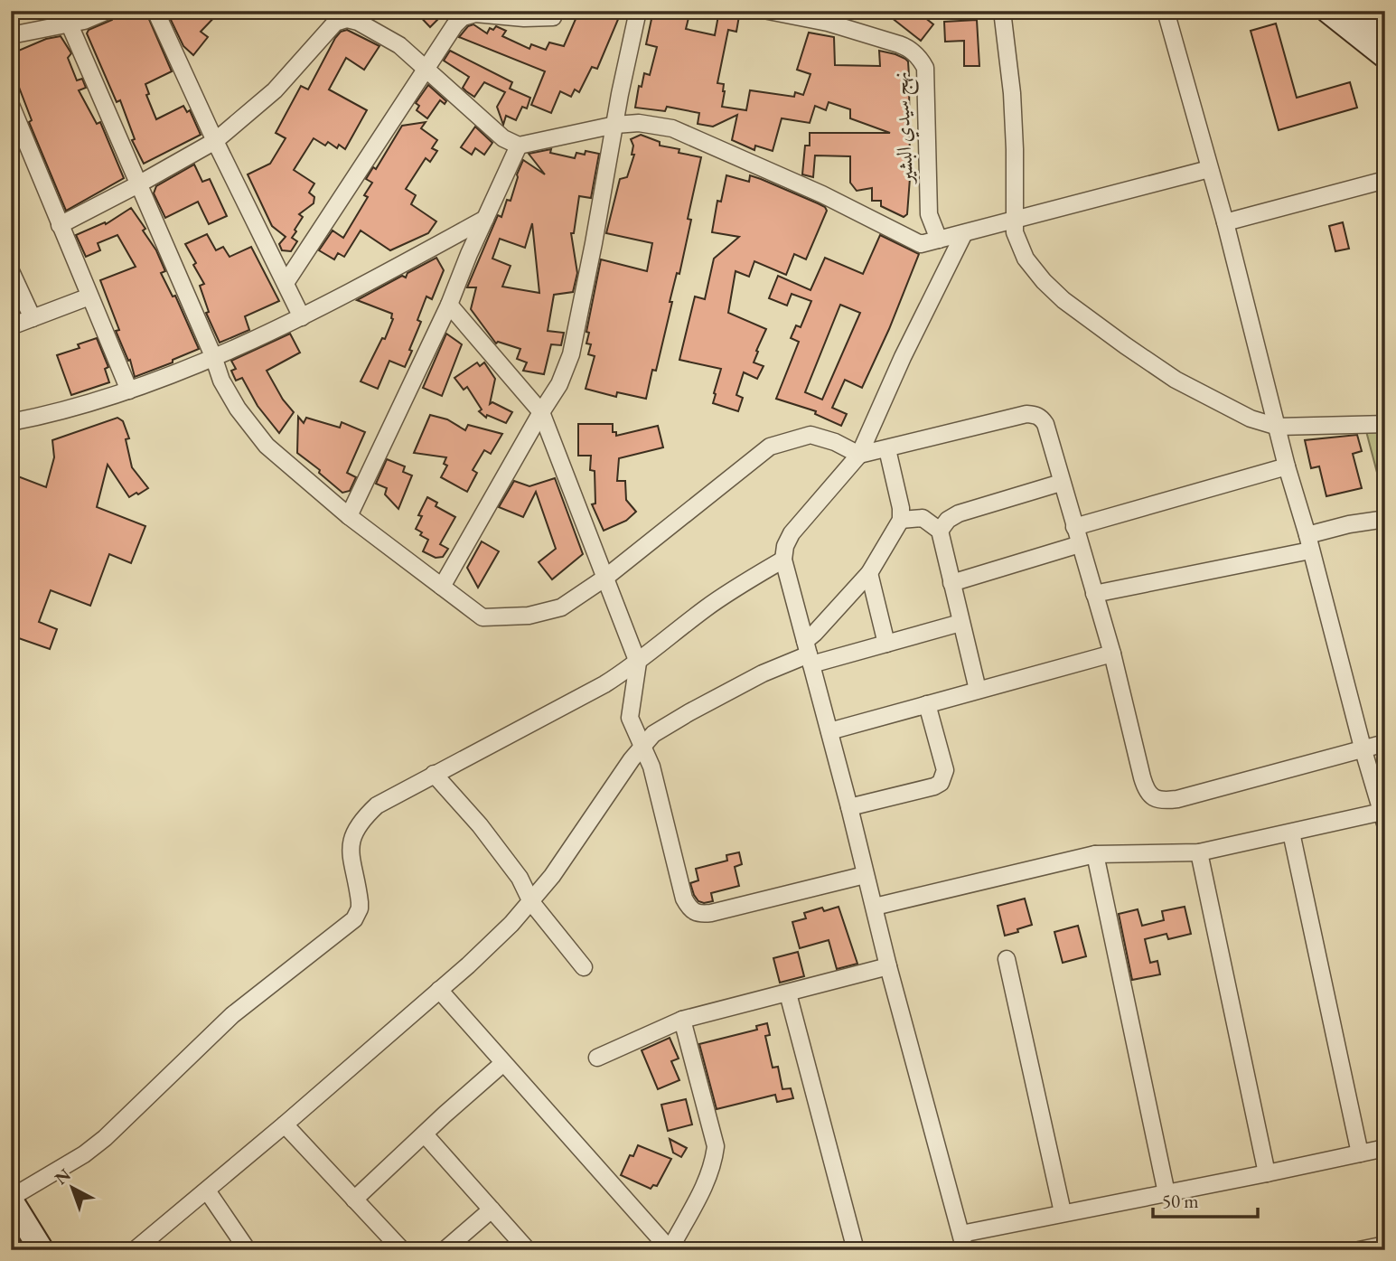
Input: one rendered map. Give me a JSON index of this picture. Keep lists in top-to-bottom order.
{
  "streets": {
    "street": ["نهج سيدي البشير"]
  },
  "scale_bar": "50 m",
  "north": "top left"
}
